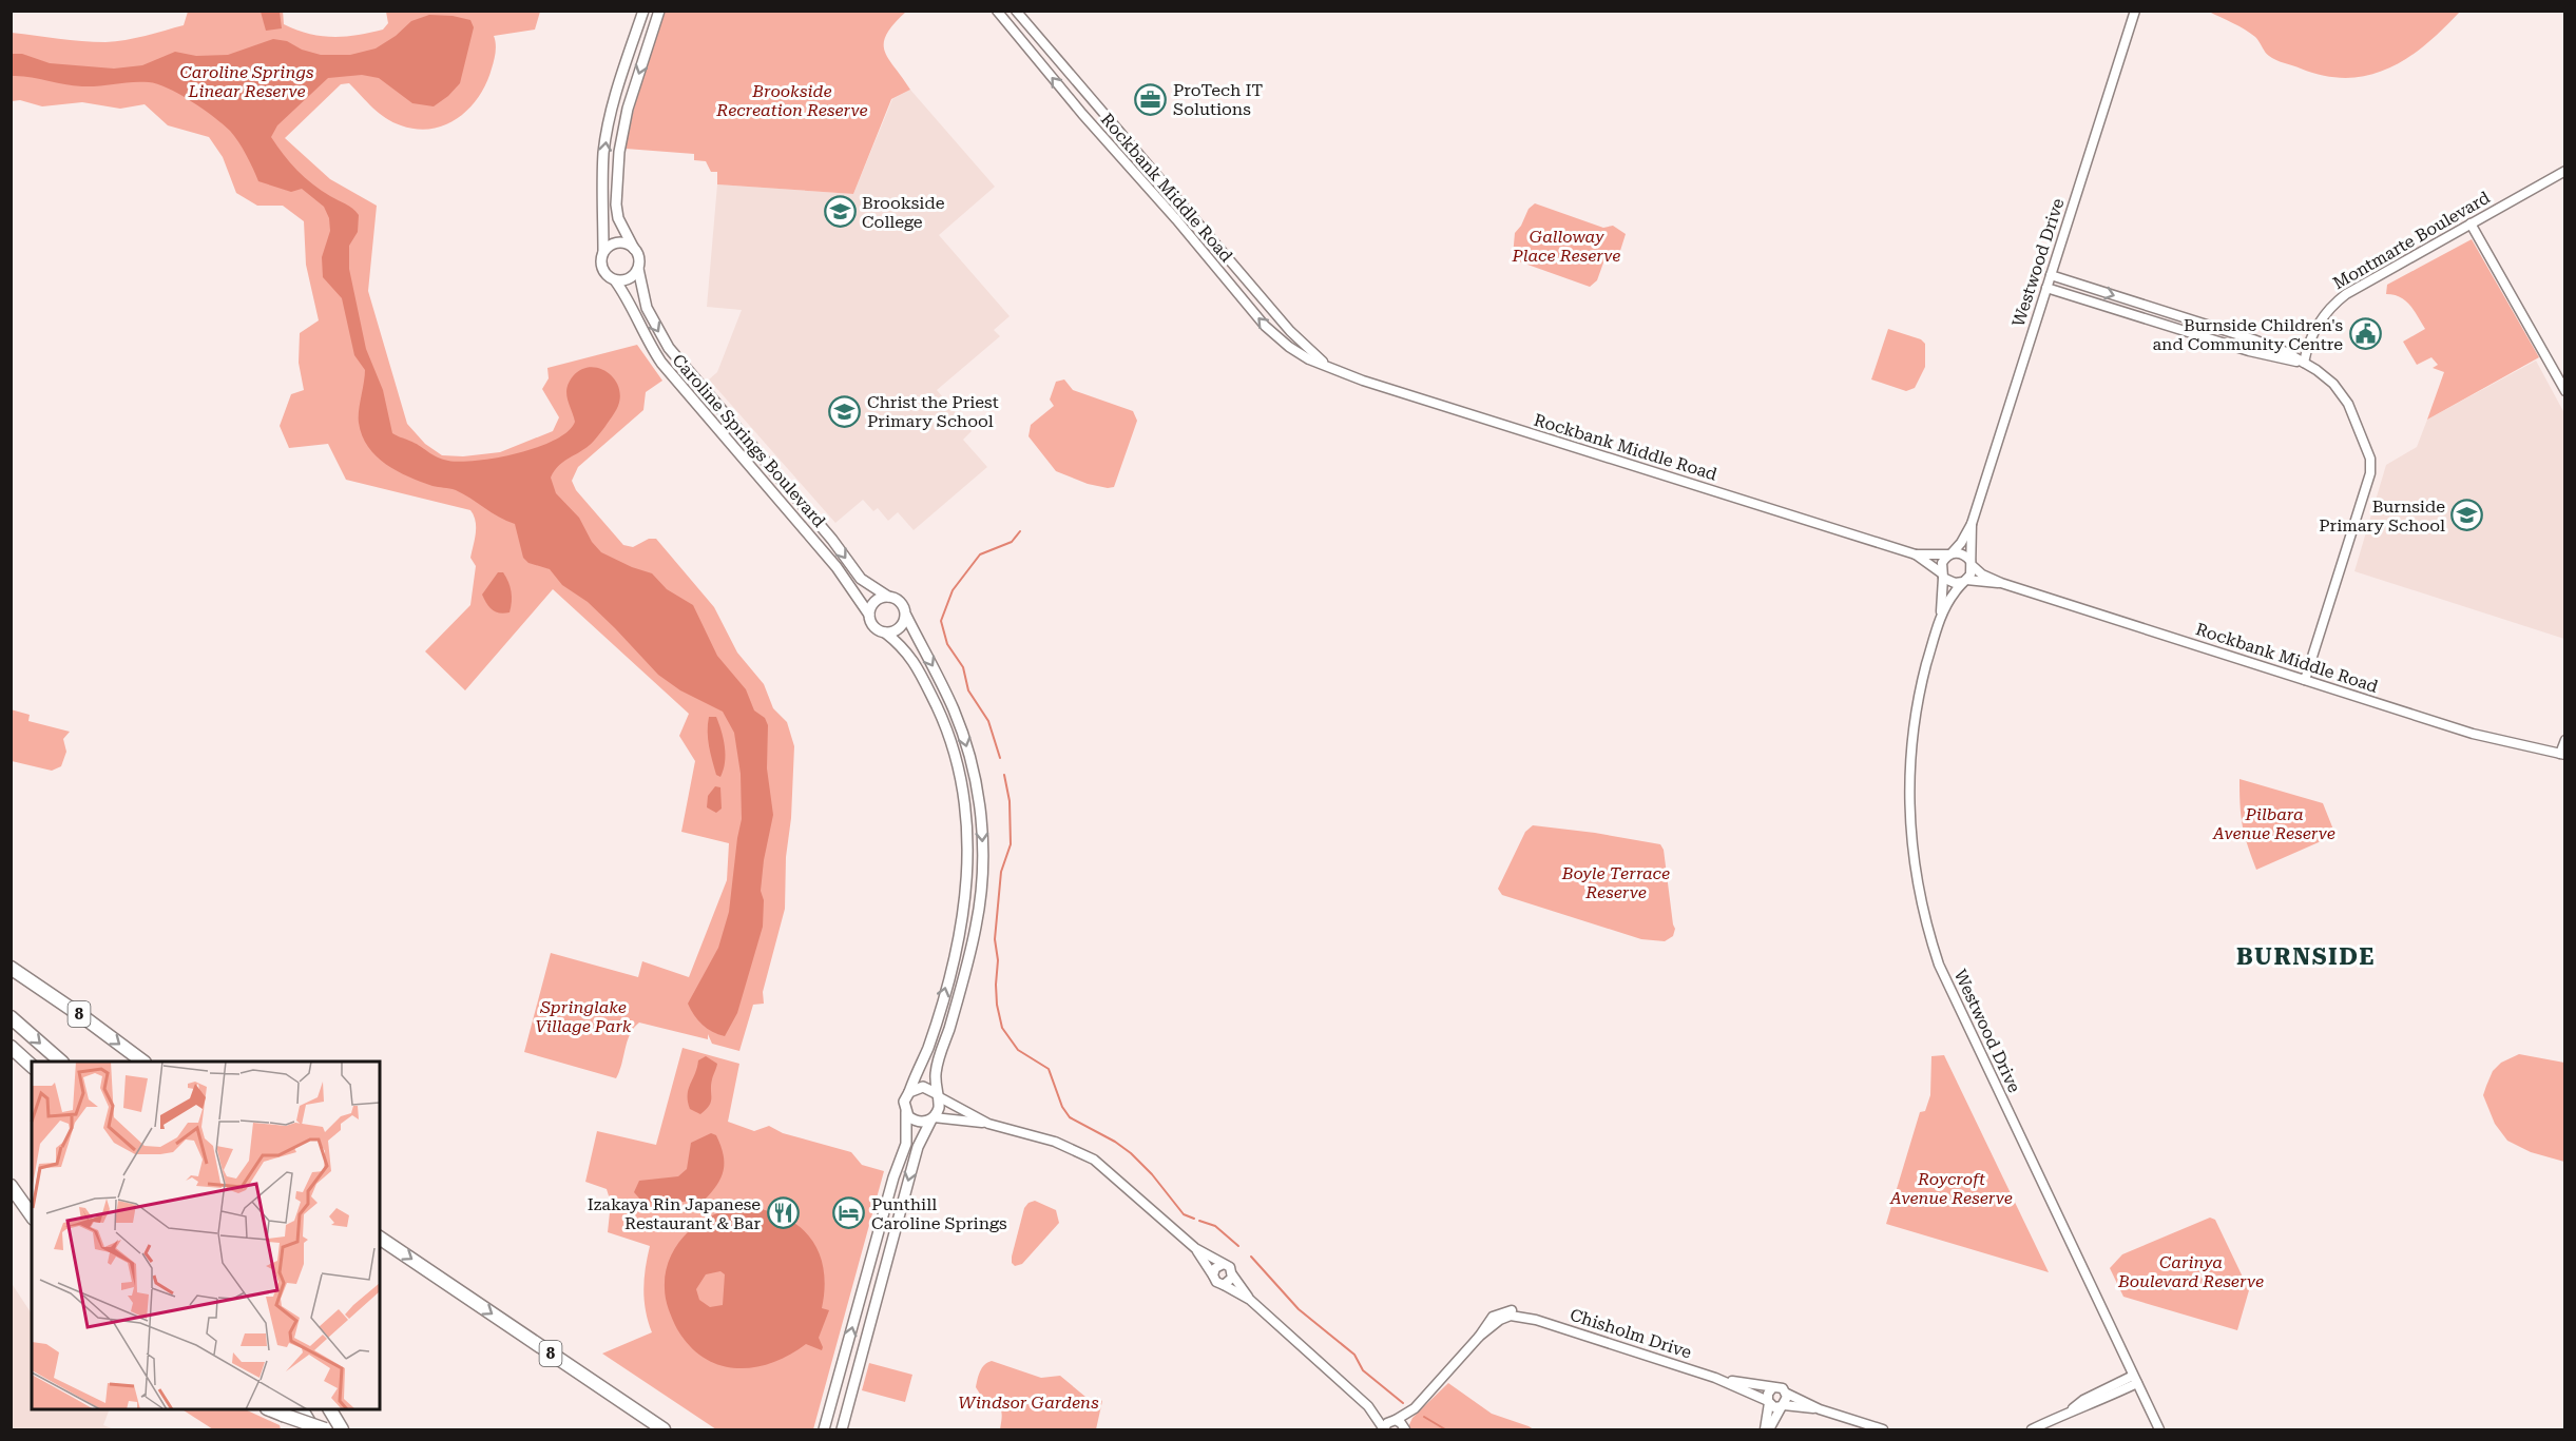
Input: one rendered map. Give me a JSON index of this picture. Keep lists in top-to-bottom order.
{
  "streets": {
    "highway": ["8"],
    "main road": ["Caroline Springs Boulevard"],
    "street": [
      "Rockbank Middle Road",
      "Montmarte Boulevard",
      "Westwood Drive",
      "Chisholm Drive"
    ]
  },
  "crossings": [
    ["Rockbank Middle Road", "Westwood Drive"]
  ],
  "districts": ["BURNSIDE"],
  "parks": [
    "Caroline Springs Linear Reserve",
    "Brookside Recreation Reserve",
    "Galloway Place Reserve",
    "Pilbara Avenue Reserve",
    "Boyle Terrace Reserve",
    "Springlake Village Park",
    "Roycroft Avenue Reserve",
    "Carinya Boulevard Reserve",
    "Windsor Gardens"
  ],
  "places": {
    "office": ["ProTech IT Solutions"],
    "school or university": ["Brookside College", "Christ the Priest Primary School", "Burnside Primary School"],
    "public building": ["Burnside Children's and Community Centre"],
    "restaurant": ["Izakaya Rin Japanese Restaurant & Bar"],
    "hotel": ["Punthill Caroline Springs"]
  }
}
